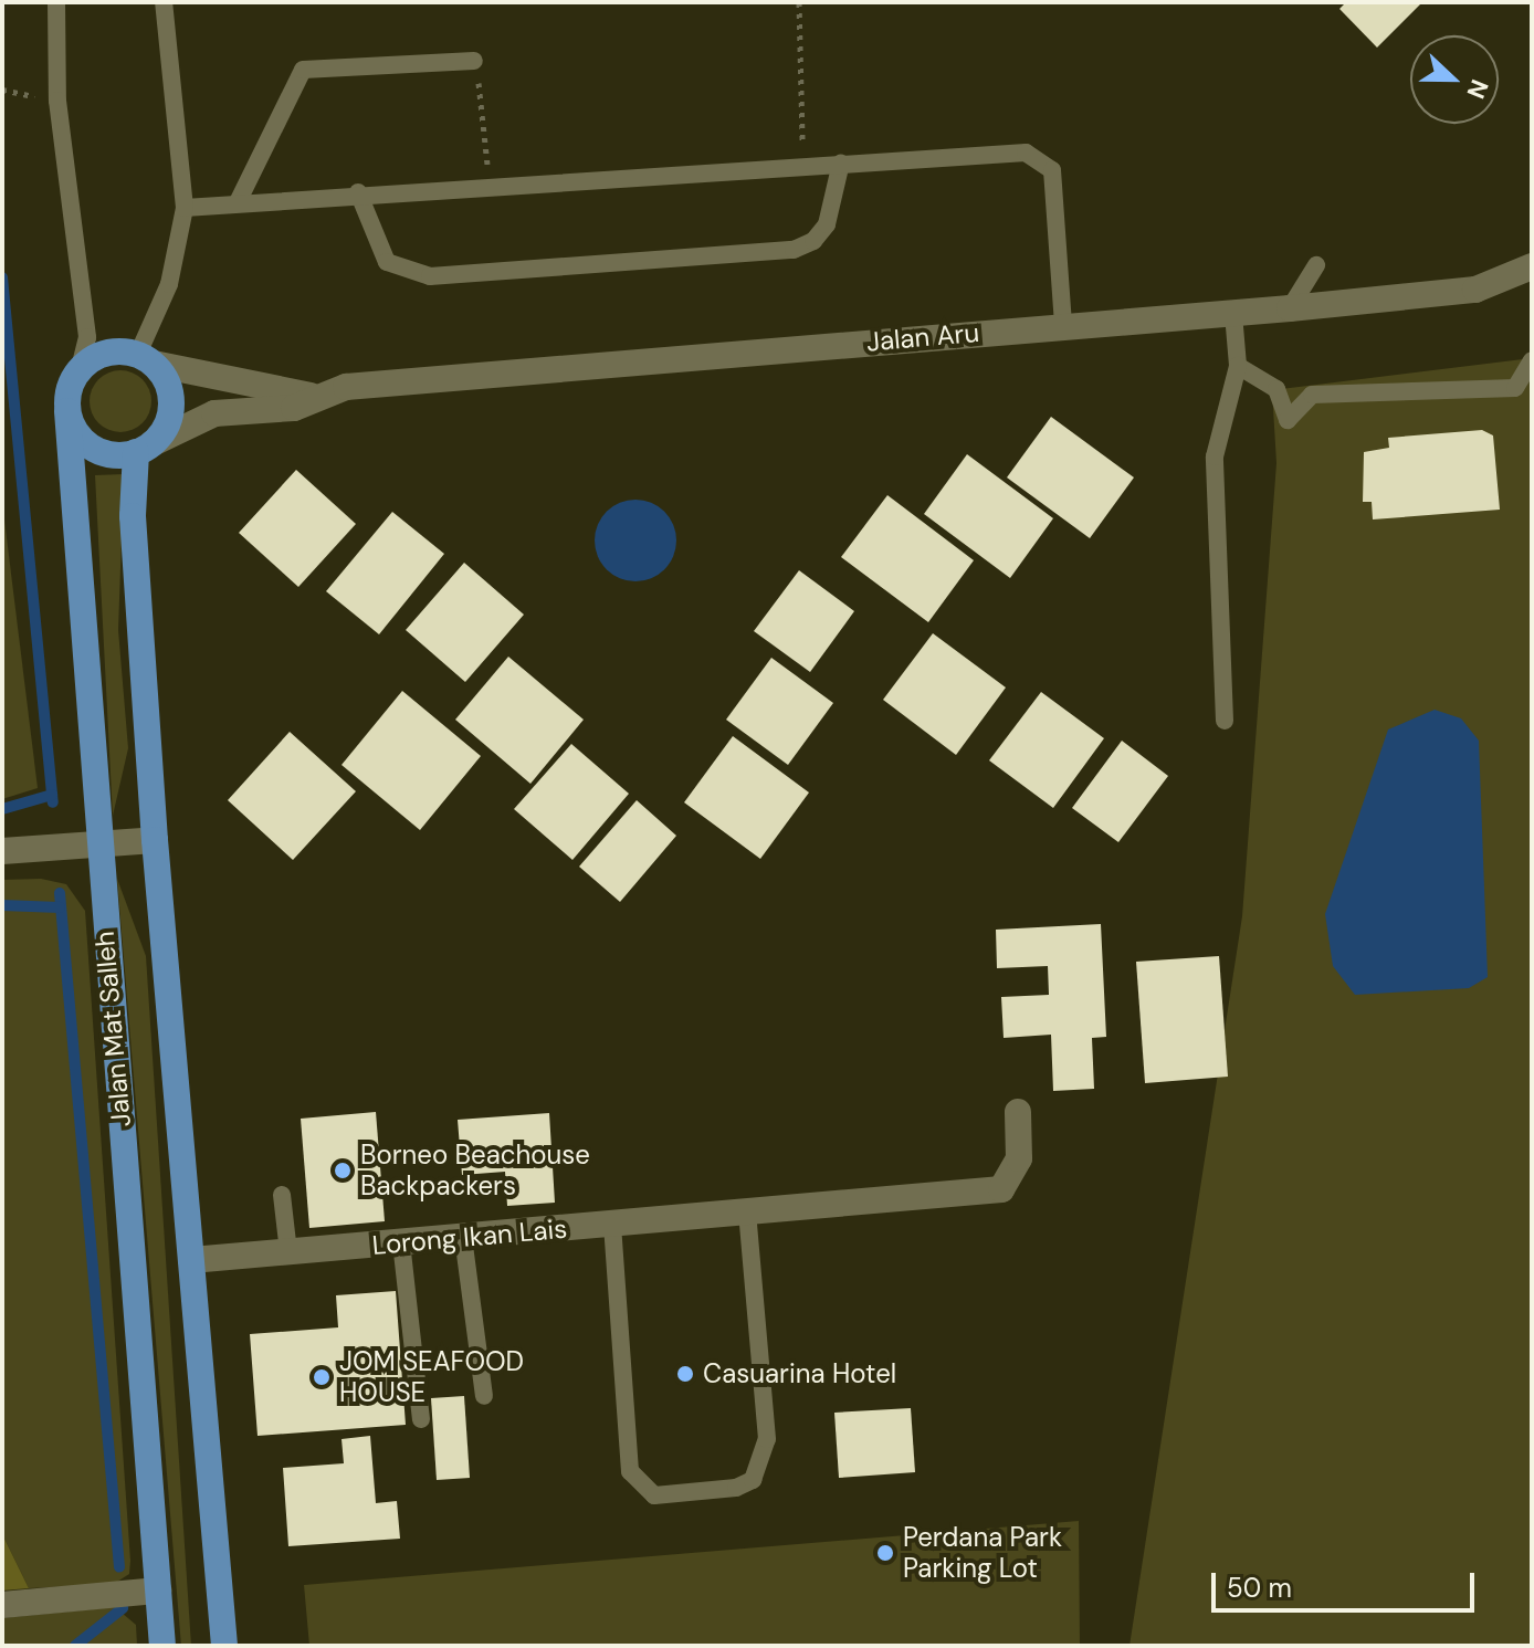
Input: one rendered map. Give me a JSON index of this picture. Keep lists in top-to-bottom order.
{
  "streets": {
    "main road": ["Jalan Mat Salleh"],
    "street": ["Jalan Aru", "Lorong Ikan Lais"]
  },
  "crossings": [
    ["Jalan Aru", "Jalan Mat Salleh"]
  ],
  "places": [
    "Borneo Beachouse Backpackers",
    "Casuarina Hotel",
    "JOM SEAFOOD HOUSE",
    "Perdana Park Parking Lot"
  ],
  "scale_bar": "50 m",
  "north": "right"
}
